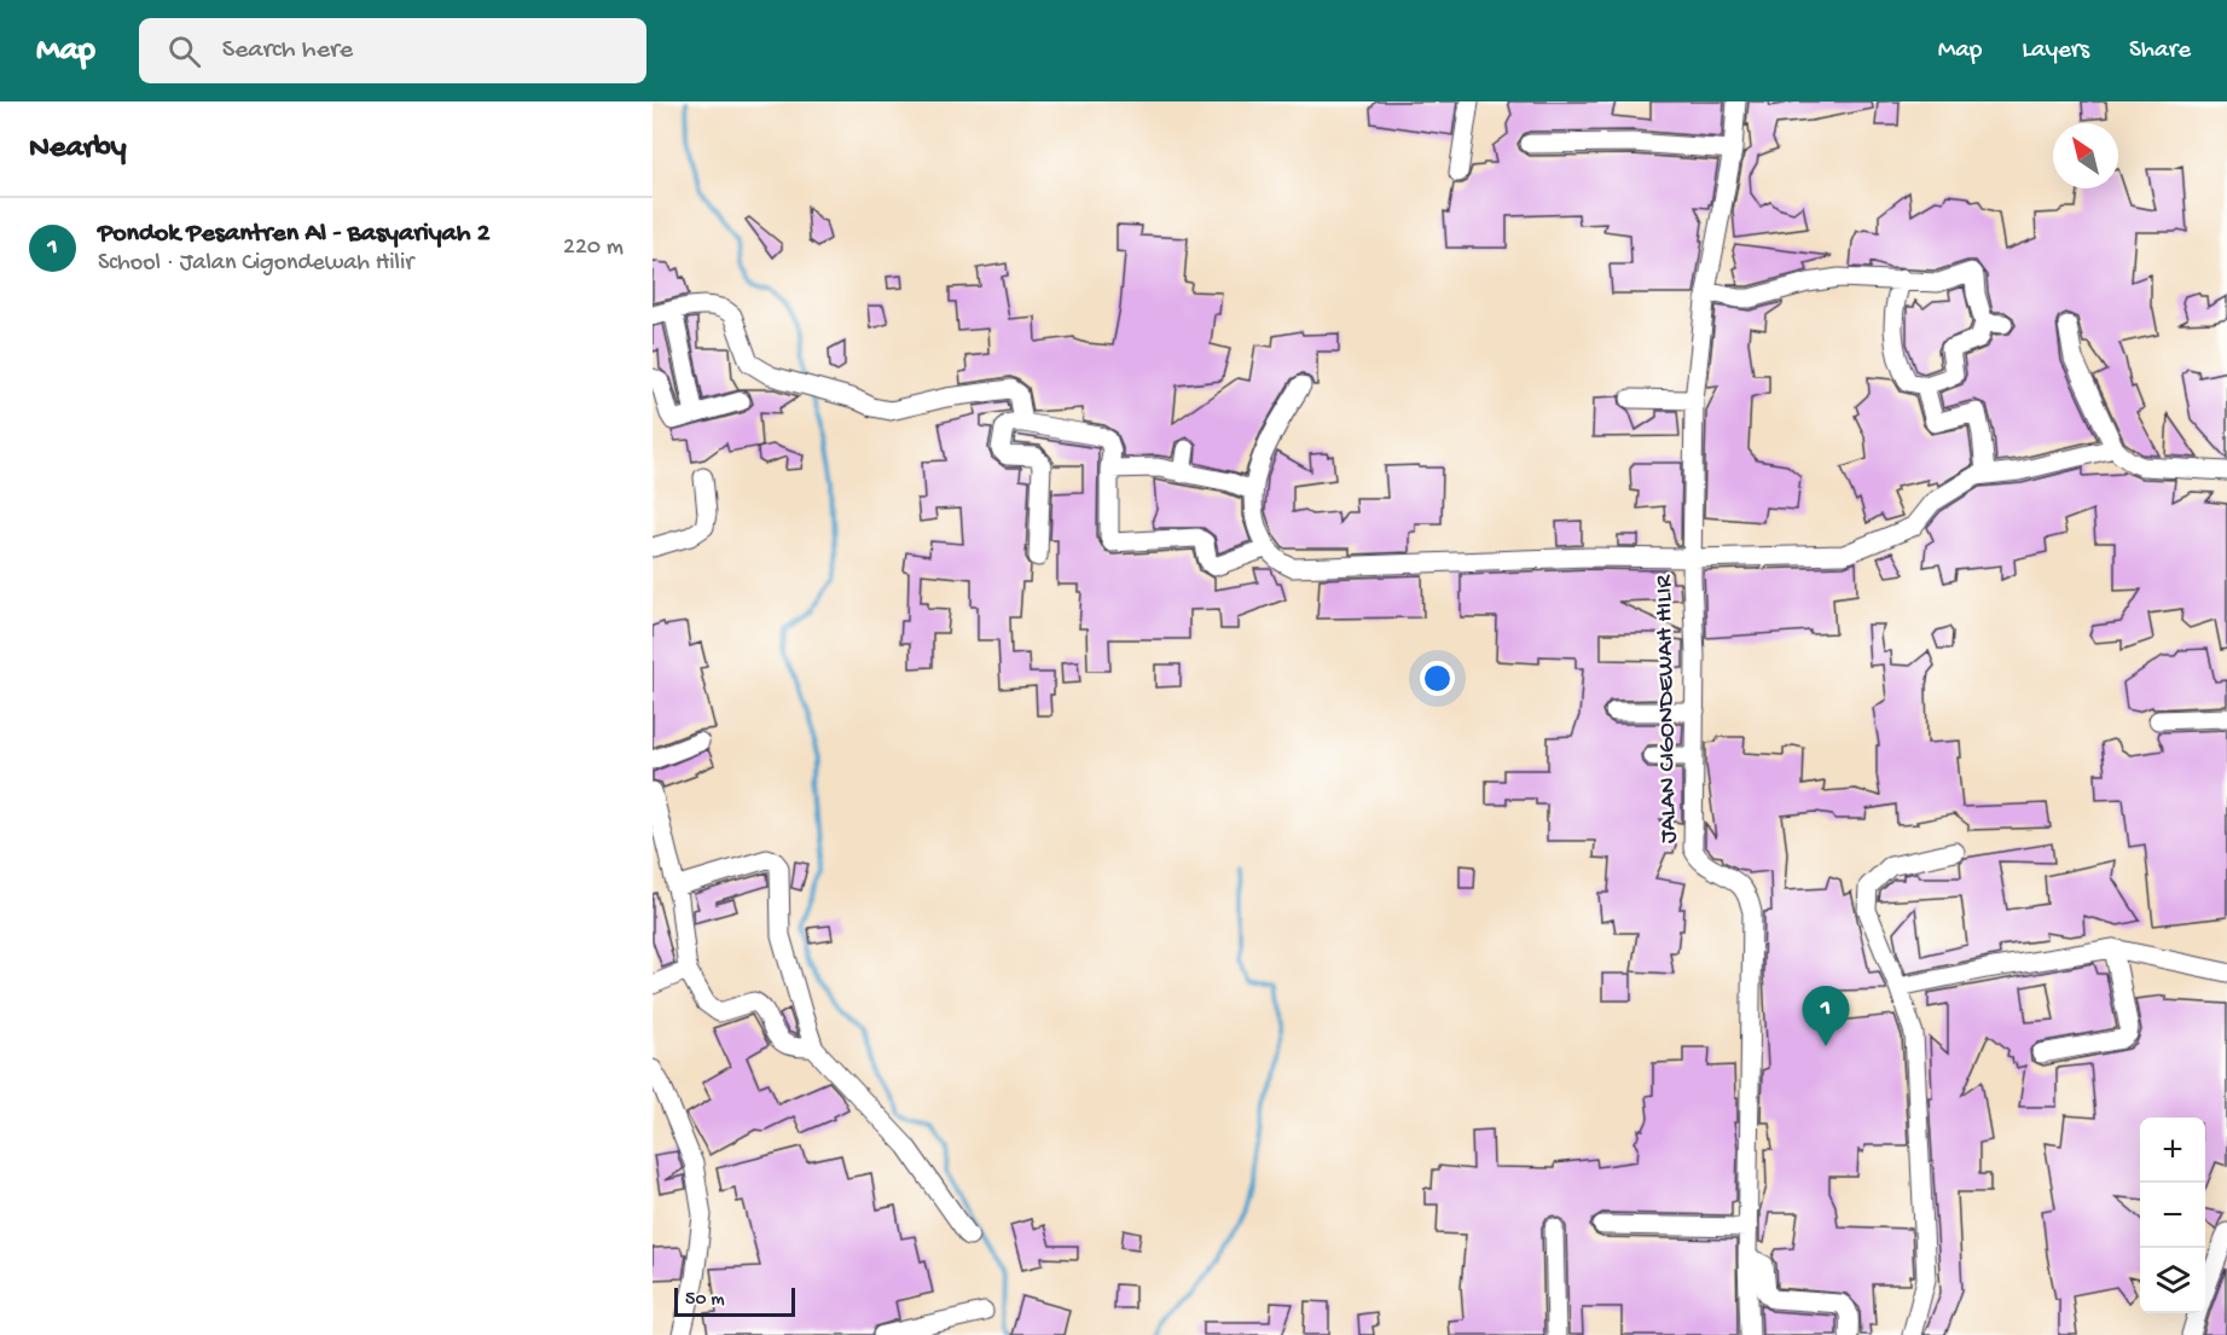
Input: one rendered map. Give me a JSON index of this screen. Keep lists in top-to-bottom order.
{
  "streets": {
    "street": ["JALAN CIGONDEWAH HILIR"]
  },
  "scale_bar": "50 m",
  "north": "top left",
  "page": {
    "header": "Map",
    "search": "Search here",
    "nav": ["Map", "Layers", "Share"],
    "heading": "Nearby",
    "list": [
      {
        "mark": "1",
        "name": "Pondok Pesantren Al - Basyariyah 2",
        "note": "School · Jalan Cigondewah Hilir",
        "value": "220 m"
      }
    ],
    "pins": "1",
    "map_buttons": ["+", "−"],
    "scale": "50 m"
  }
}
